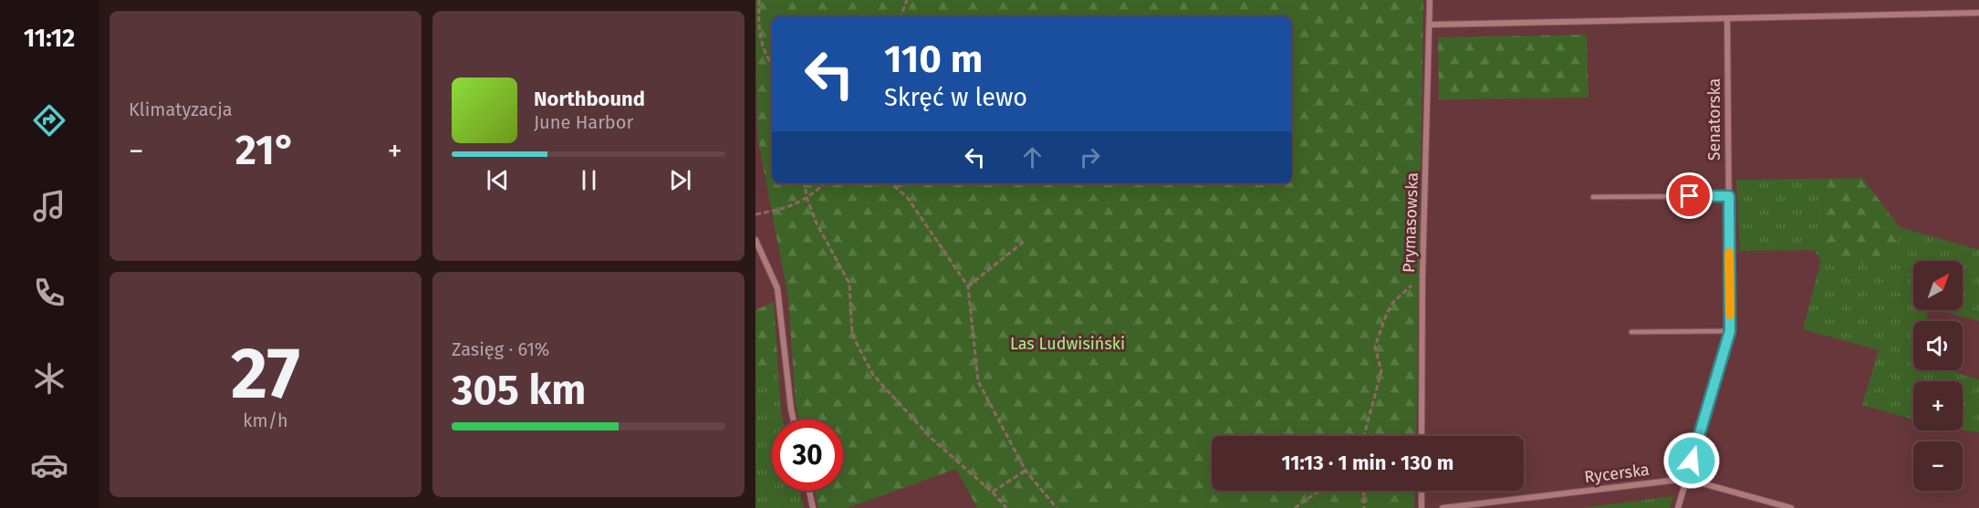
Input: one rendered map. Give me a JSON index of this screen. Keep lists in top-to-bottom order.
{
  "streets": {
    "street": ["Senatorska", "Prymasowska", "Rycerska"]
  },
  "crossings": [
    ["Senatorska", "Rycerska"]
  ],
  "parks": ["Las Ludwisiński"],
  "north": "top right",
  "page": {
    "tabs": "11:12",
    "tile": [
      "Klimatyzacja",
      ["27", "km/h"],
      ["Zasięg · 61%", "305 km"]
    ],
    "turn": ["110 m", "Skręć w lewo"],
    "song": ["Northbound", "June Harbor"],
    "heat": ["−", "21°", "+"],
    "map_buttons": ["+", "−"],
    "limit": "30",
    "trip": "11:13 · 1 min · 130 m"
  }
}
